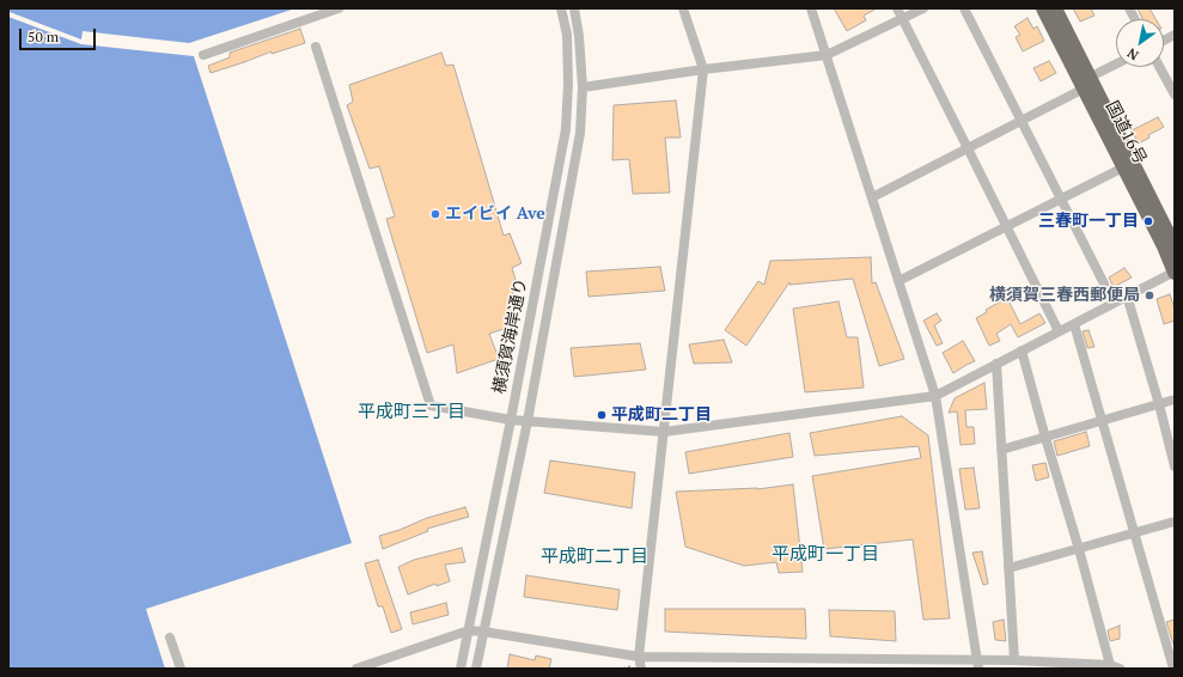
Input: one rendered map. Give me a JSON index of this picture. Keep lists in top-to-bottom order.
{
  "streets": {
    "highway": ["国道16号"],
    "street": ["横須賀海岸通り"]
  },
  "districts": ["平成町三丁目", "平成町一丁目", "平成町二丁目"],
  "places": [
    "エイビイ Ave",
    "三春町一丁目",
    "横須賀三春西郵便局",
    "平成町二丁目"
  ],
  "scale_bar": "50 m",
  "north": "bottom left"
}
